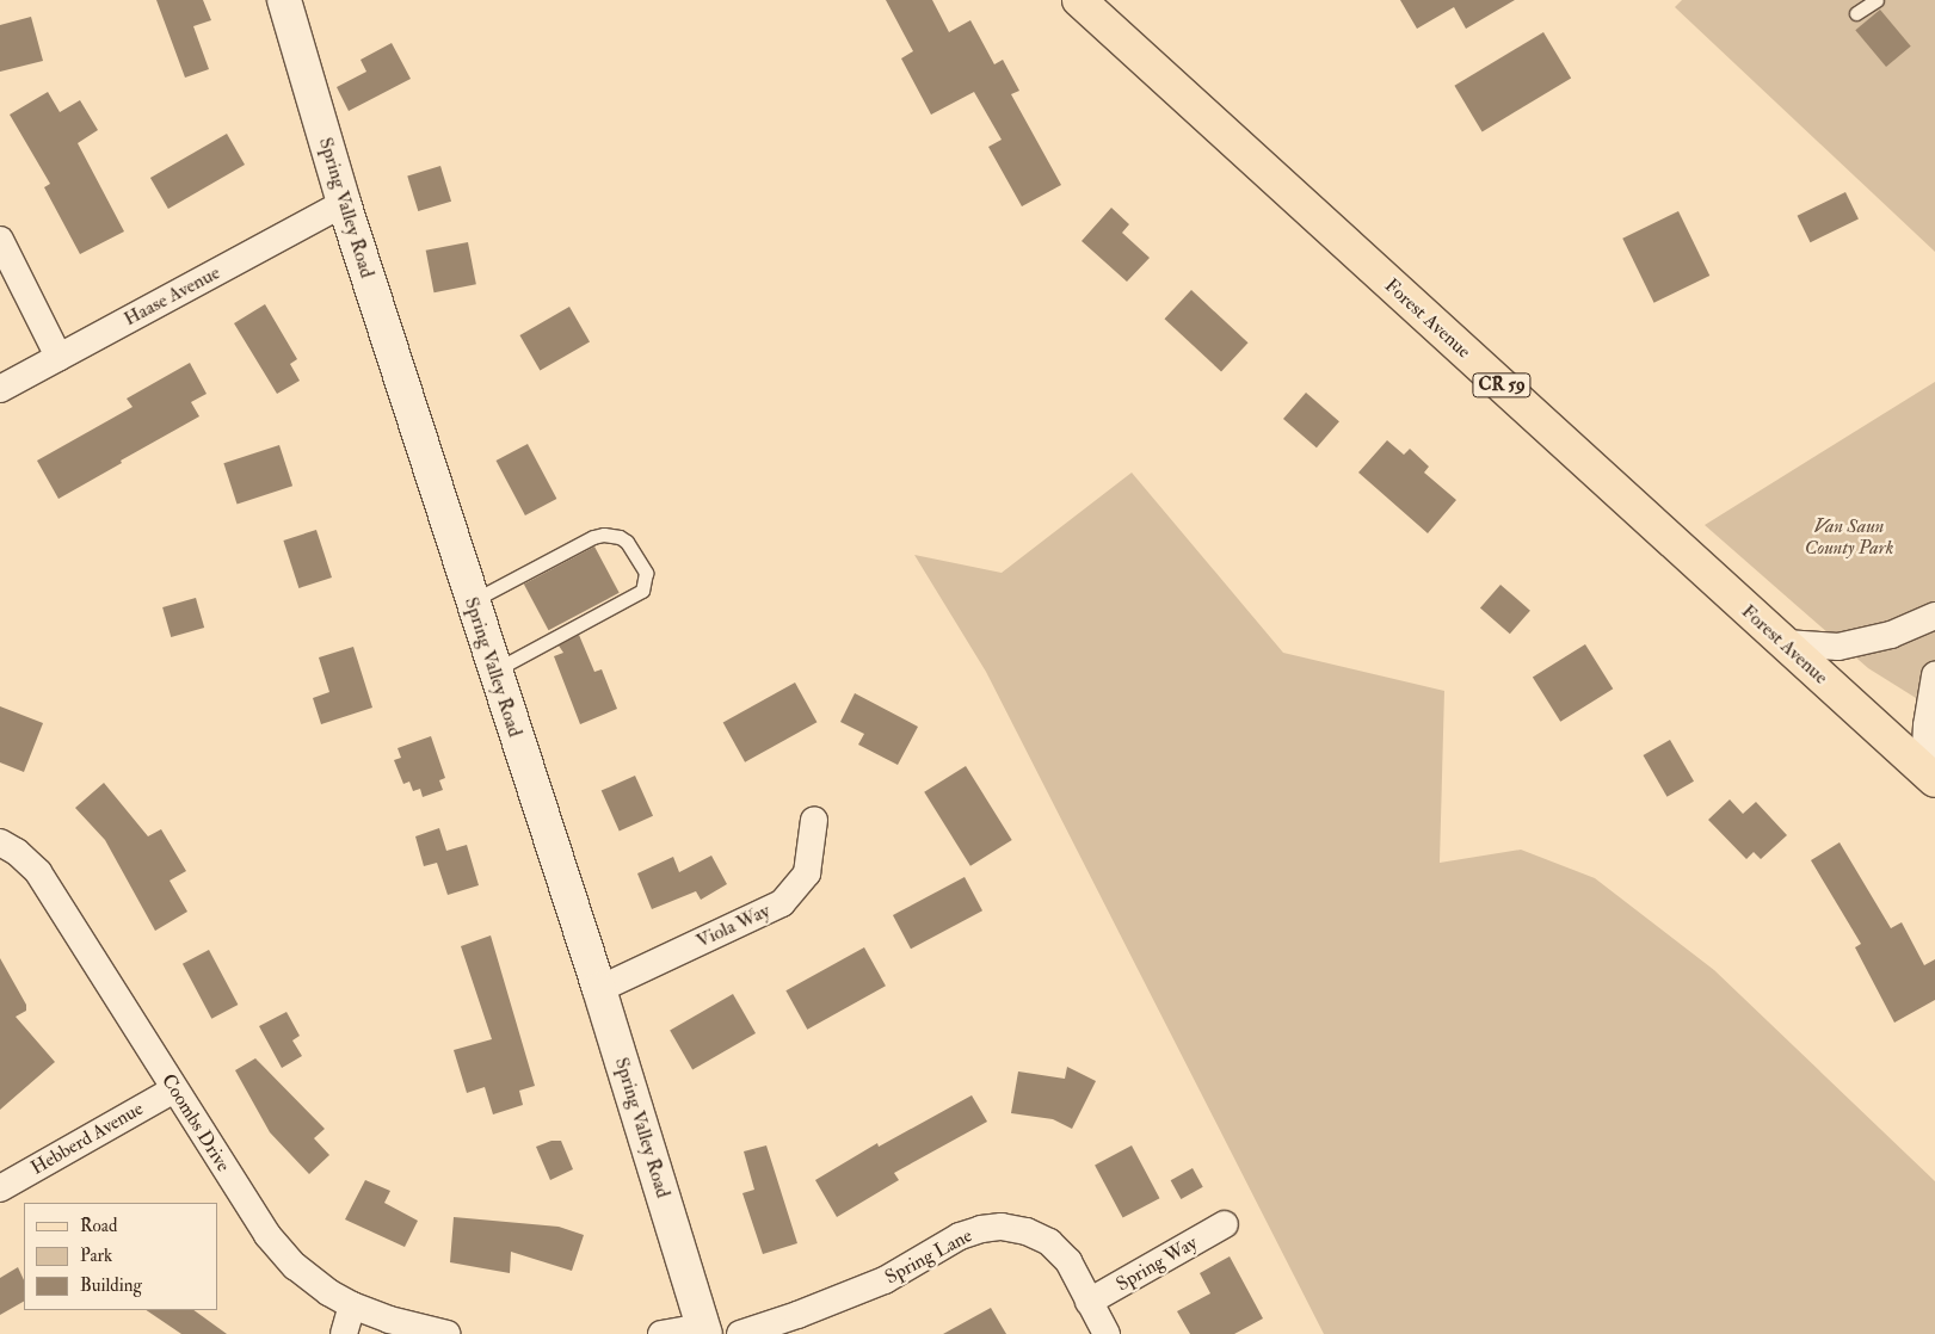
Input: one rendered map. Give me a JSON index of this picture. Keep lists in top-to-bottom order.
{
  "streets": {
    "main road": ["Forest Avenue", "CR 59"],
    "street": [
      "Spring Valley Road",
      "Haase Avenue",
      "Viola Way",
      "Coombs Drive",
      "Hebberd Avenue",
      "Spring Lane",
      "Spring Way"
    ]
  },
  "crossings": [
    ["Spring Valley Road", "Haase Avenue"],
    ["Spring Valley Road", "Viola Way"],
    ["Coombs Drive", "Hebberd Avenue"],
    ["Spring Lane", "Spring Way"]
  ],
  "parks": ["Van Saun County Park"],
  "legend": ["Road", "Park", "Building"]
}
